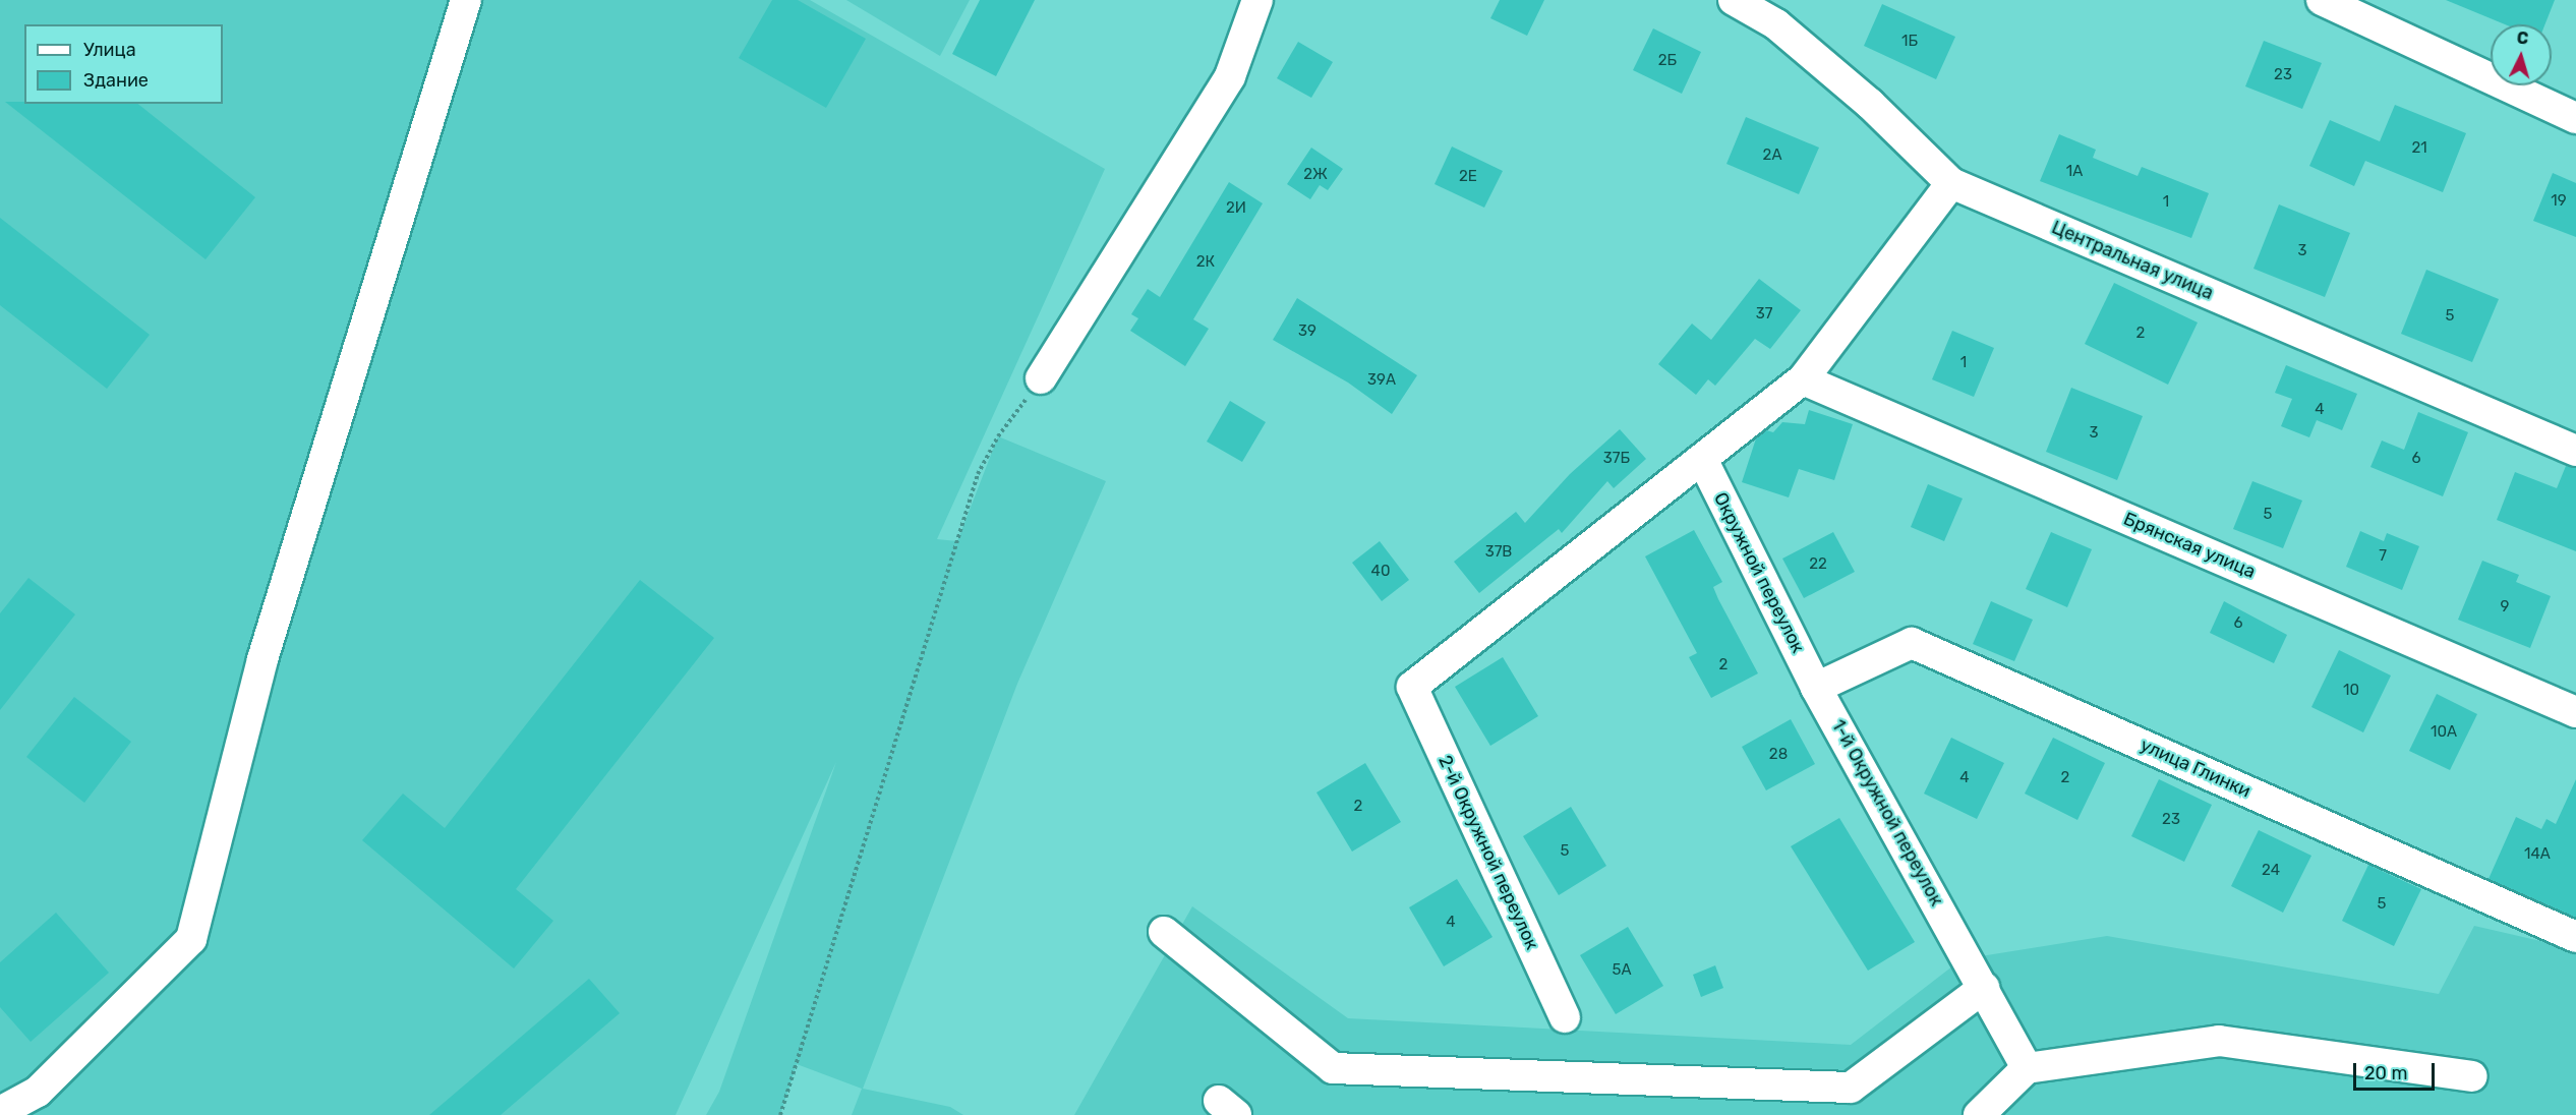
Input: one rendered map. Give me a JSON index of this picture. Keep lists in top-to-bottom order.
{
  "streets": {
    "street": [
      "Центральная улица",
      "Брянская улица",
      "Окружной переулок",
      "улица Глинки",
      "1-й Окружной переулок",
      "2-й Окружной переулок"
    ]
  },
  "crossings": [
    ["Окружной переулок", "улица Глинки"],
    ["Окружной переулок", "1-й Окружной переулок"],
    ["Окружной переулок", "2-й Окружной переулок"],
    ["улица Глинки", "1-й Окружной переулок"]
  ],
  "house_numbers": [
    "1Б",
    "2Б",
    "23",
    "21",
    "2А",
    "1А",
    "2Ж",
    "2Е",
    "19",
    "1",
    "2И",
    "3",
    "2К",
    "37",
    "5",
    "39",
    "2",
    "1",
    "39А",
    "4",
    "3",
    "37Б",
    "6",
    "5",
    "37В",
    "7",
    "22",
    "40",
    "9",
    "6",
    "2",
    "10",
    "10А",
    "28",
    "4",
    "2",
    "2",
    "23",
    "5",
    "14А",
    "24",
    "5",
    "4",
    "5А"
  ],
  "legend": ["Улица", "Здание"],
  "scale_bar": "20 m",
  "north": "top"
}
